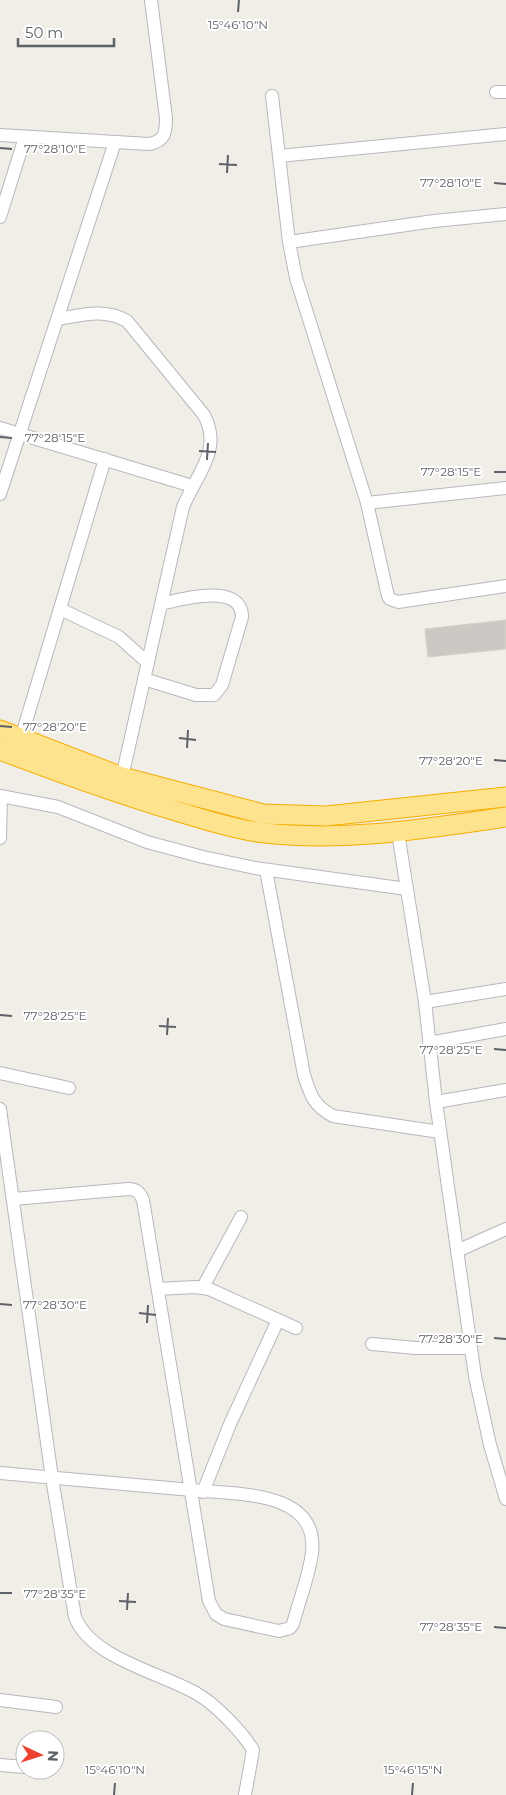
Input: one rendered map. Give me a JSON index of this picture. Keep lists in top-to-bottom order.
{
  "scale_bar": "50 m",
  "north": "right",
  "coordinates": [
    "15°46'10\"N",
    "77°28'10\"E",
    "77°28'15\"E",
    "77°28'20\"E",
    "77°28'25\"E",
    "77°28'30\"E",
    "77°28'35\"E",
    "15°46'15\"N"
  ]
}
